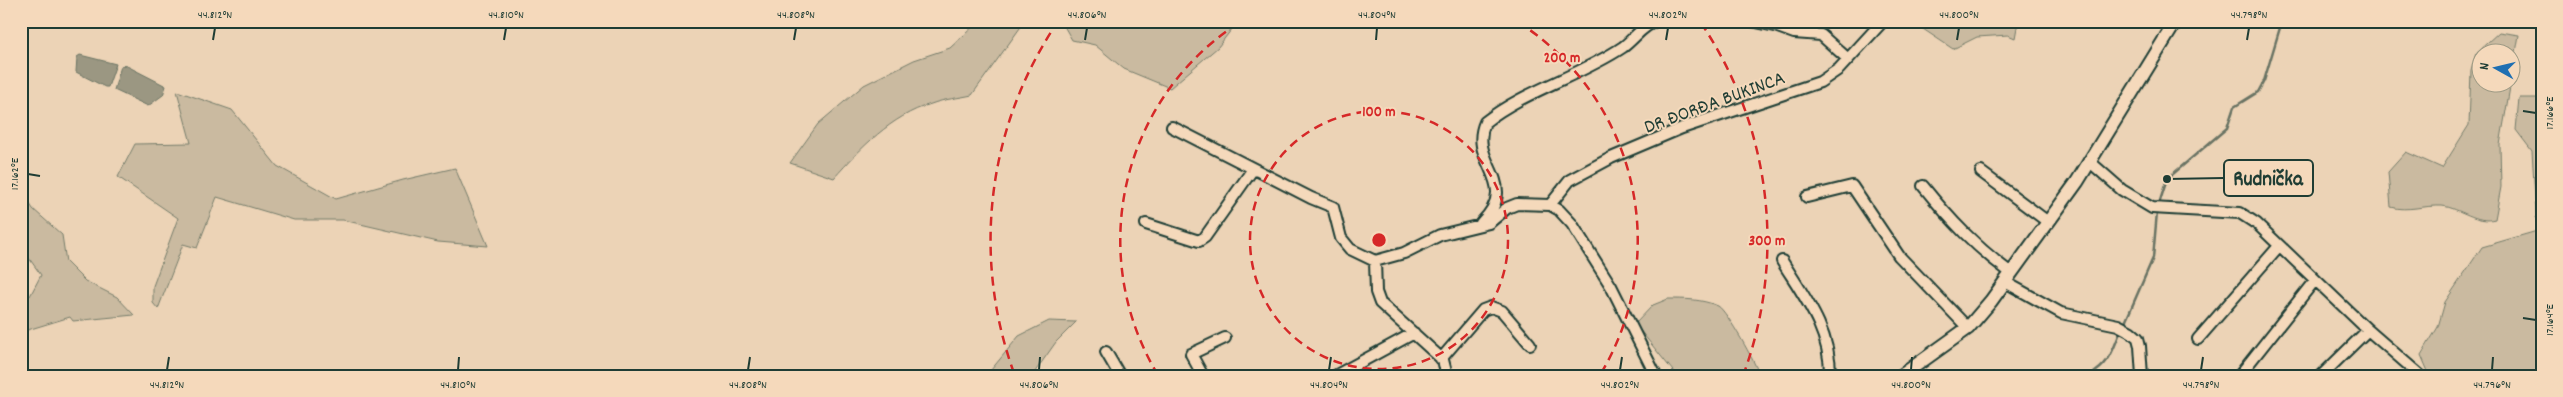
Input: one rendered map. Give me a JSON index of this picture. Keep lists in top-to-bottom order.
{
  "streets": {
    "street": ["DR ĐORĐA BUKINCA"]
  },
  "places": ["Rudnička"],
  "north": "left",
  "coordinates": [
    "44.812°N",
    "44.810°N",
    "44.808°N",
    "44.806°N",
    "44.804°N",
    "44.802°N",
    "44.800°N",
    "44.798°N",
    "17.166°E",
    "17.162°E",
    "17.164°E",
    "44.796°N"
  ],
  "rings": ["200 m", "100 m", "300 m"]
}
